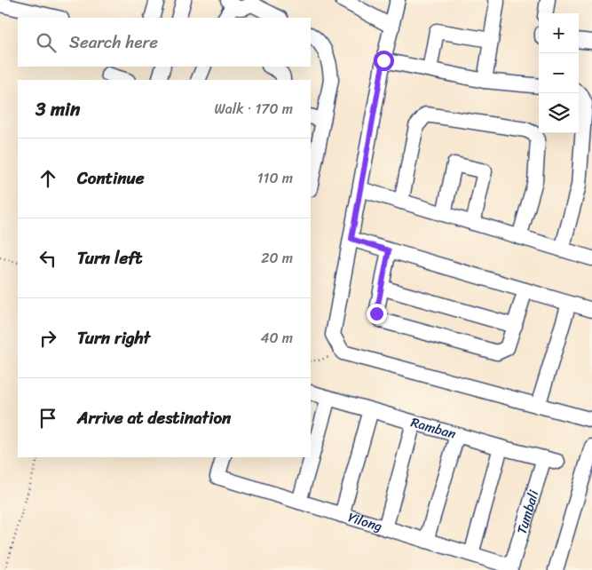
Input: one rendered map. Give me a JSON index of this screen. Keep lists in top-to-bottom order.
{
  "streets": {
    "street": ["Ramban", "Tumbali", "Yilong"]
  },
  "crossings": [
    ["Ramban", "Tumbali"],
    ["Tumbali", "Yilong"]
  ],
  "page": {
    "map_buttons": ["+", "−"],
    "search": "Search here",
    "heading": ["3 min", "Walk · 170 m"],
    "list": [
      ["Continue", "110 m"],
      ["Turn left", "20 m"],
      ["Turn right", "40 m"],
      "Arrive at destination"
    ]
  }
}
